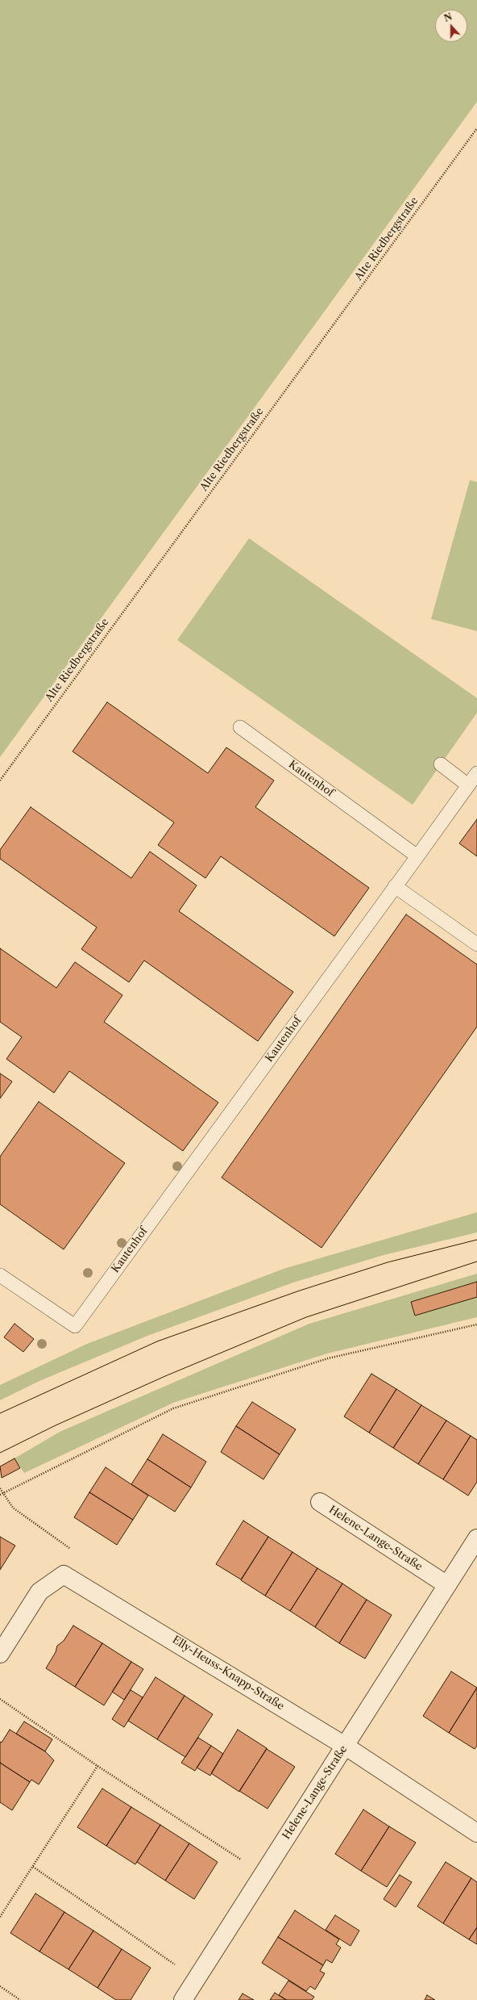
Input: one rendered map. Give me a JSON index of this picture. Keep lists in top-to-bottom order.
{
  "streets": {
    "street": ["Helene-Lange-Straße", "Elly-Heuss-Knapp-Straße"],
    "lane": ["Kautenhof"],
    "path": ["Alte Riedbergstraße"]
  },
  "crossings": [
    ["Helene-Lange-Straße", "Elly-Heuss-Knapp-Straße"]
  ],
  "north": "top"
}
